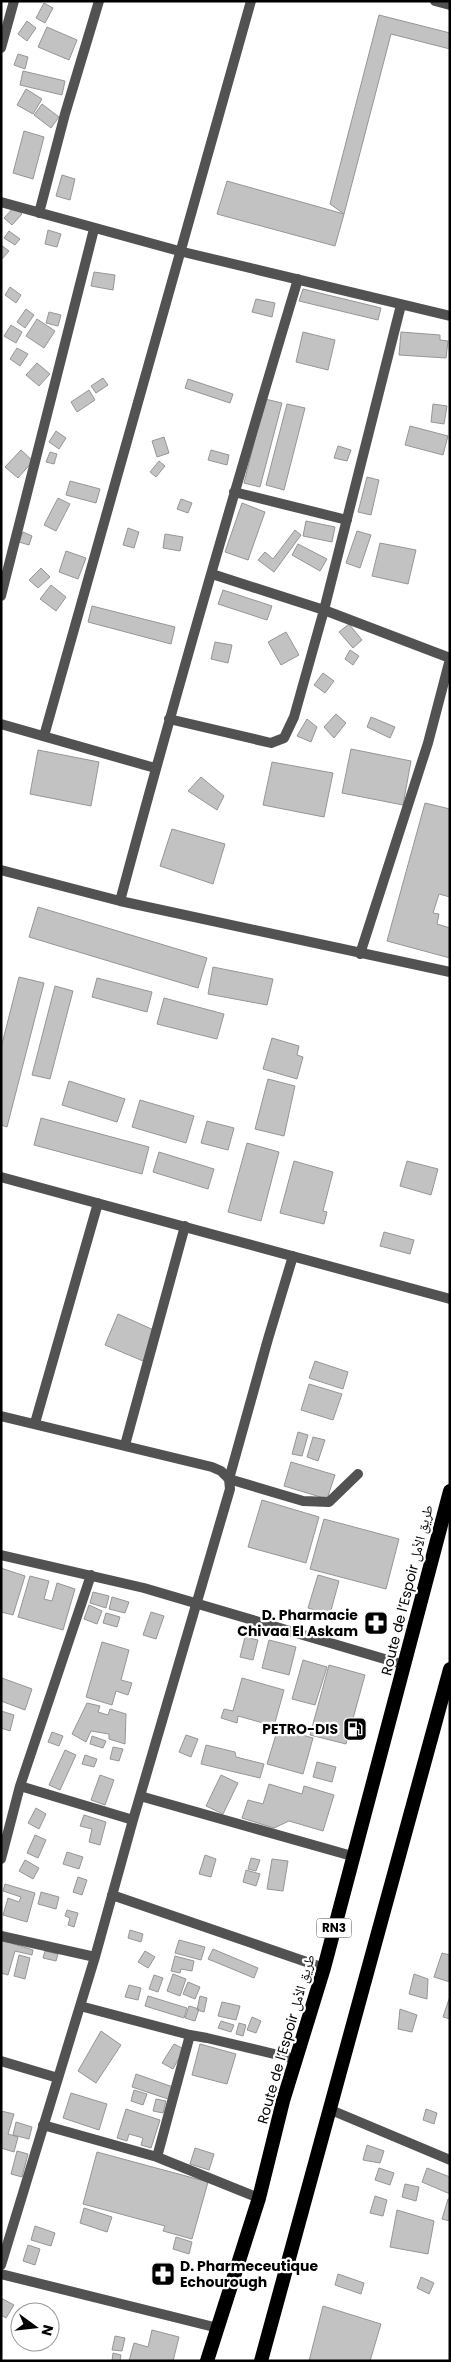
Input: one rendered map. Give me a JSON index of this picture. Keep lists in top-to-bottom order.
{
  "streets": {
    "highway": ["Route de l’Espoir طريق الأمل", "RN3"]
  },
  "places": {
    "pharmacy": ["D. Pharmacie Chivaa El Askam", "D. Pharmeceutique Echourough"],
    "fuel station": ["PETRO-DIS"]
  },
  "north": "right"
}
